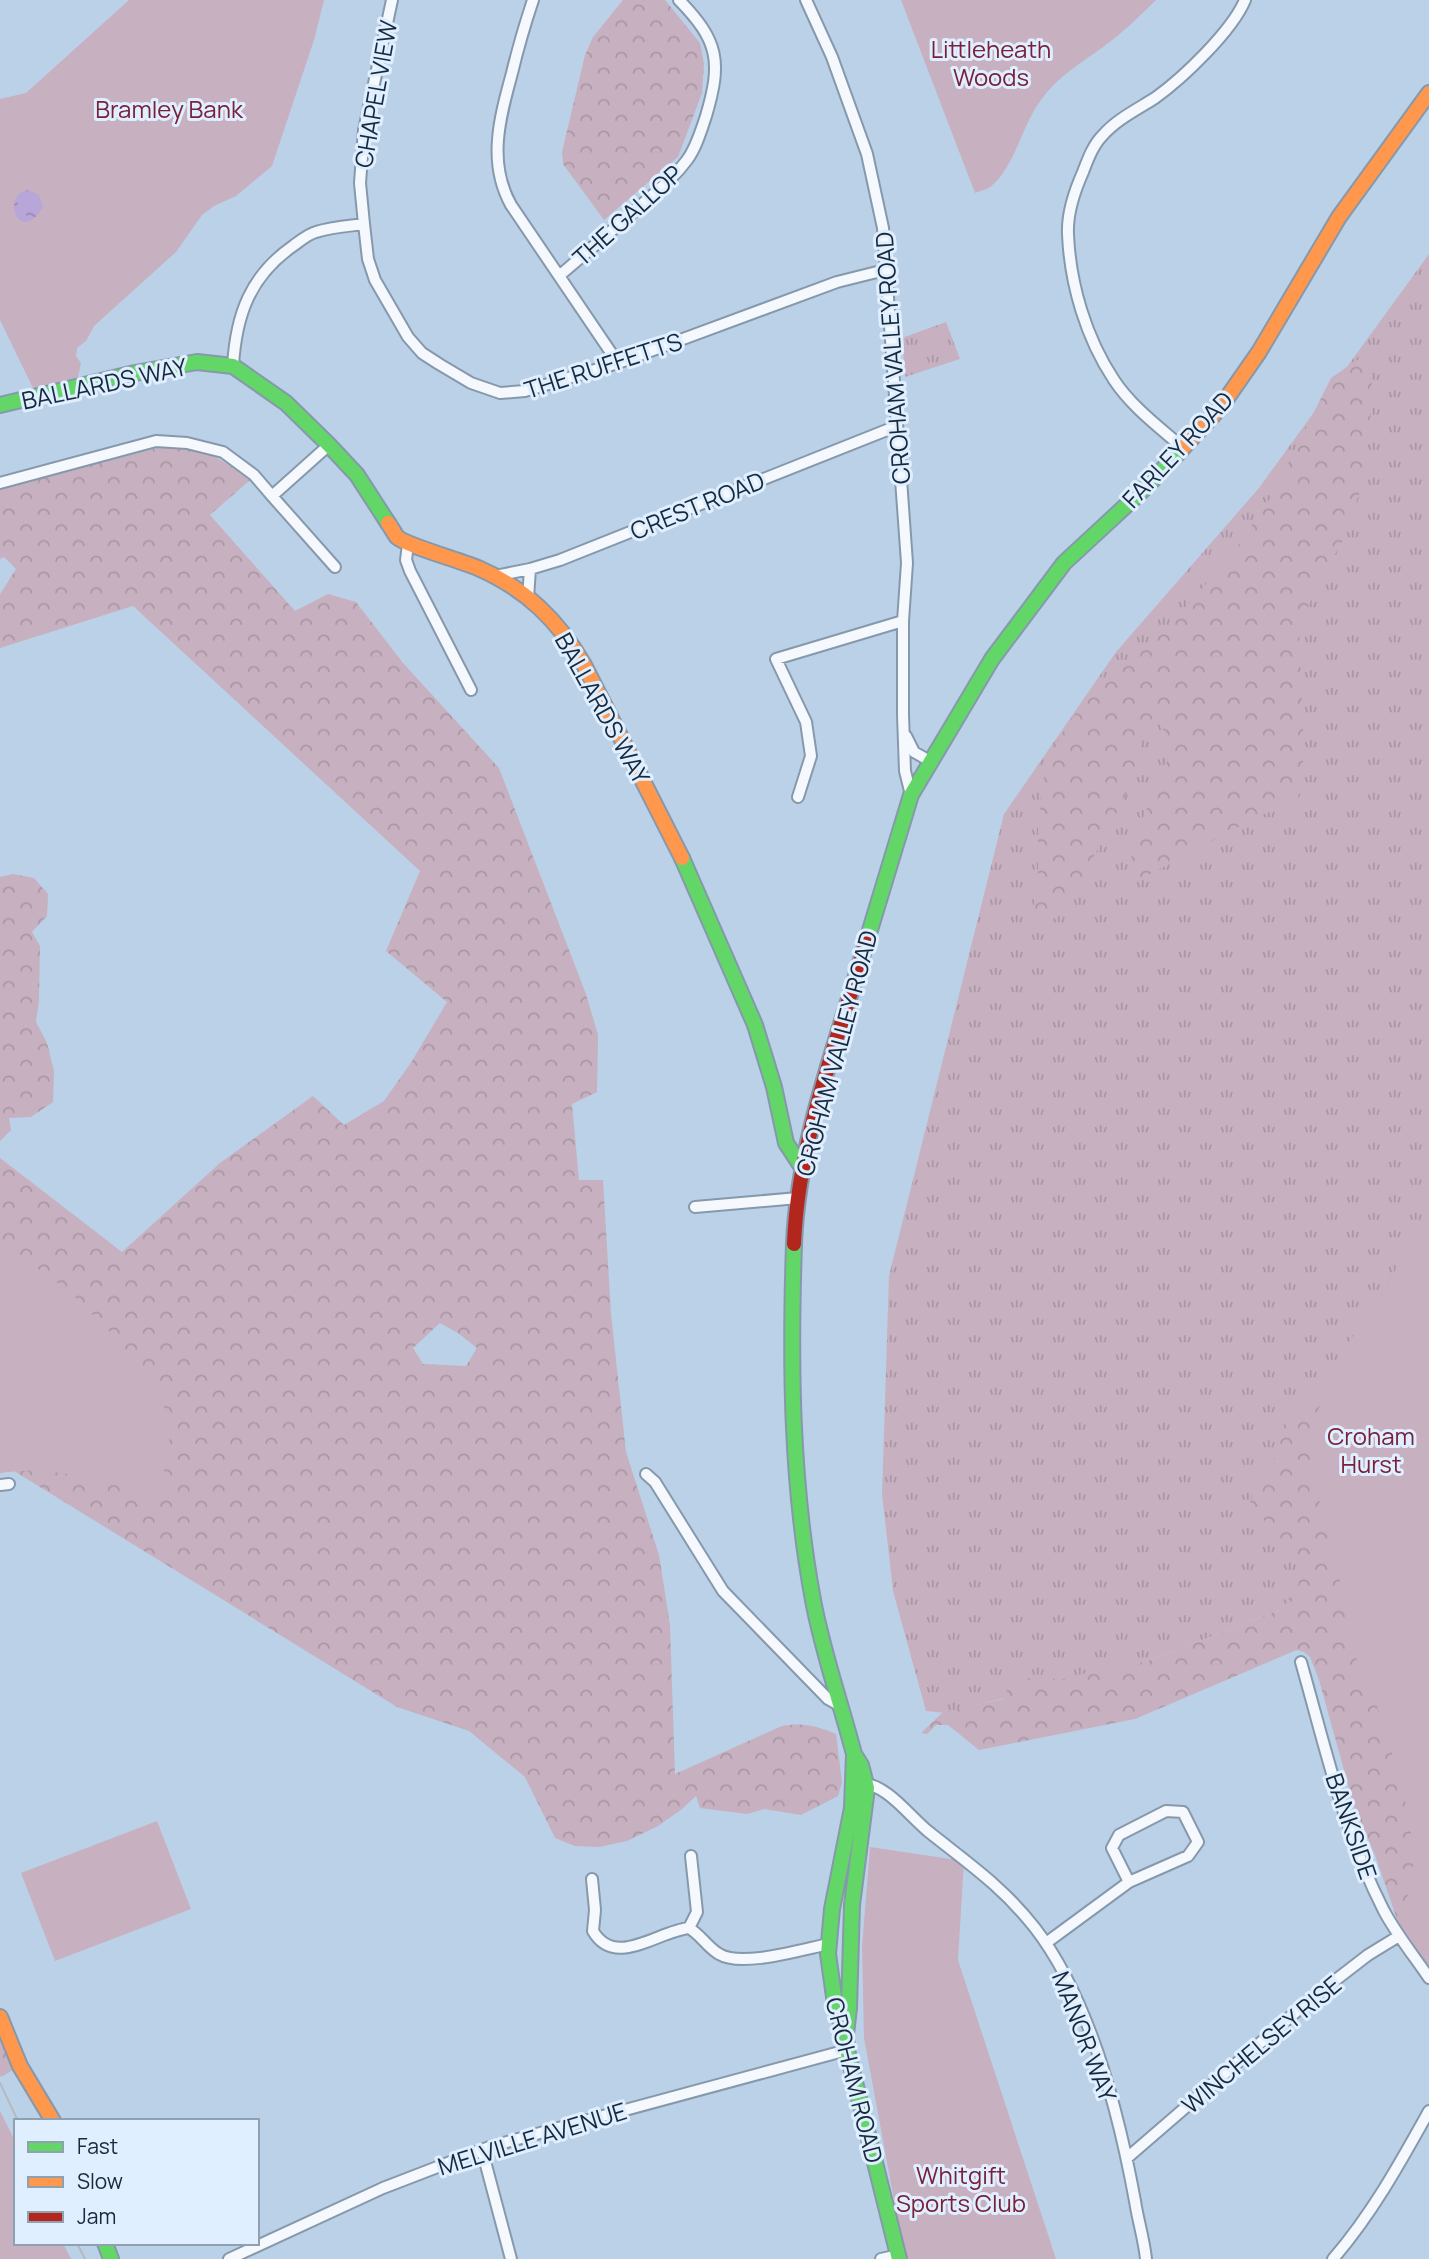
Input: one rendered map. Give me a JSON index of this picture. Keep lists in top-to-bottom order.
{
  "streets": {
    "street": [
      "CHAPEL VIEW",
      "THE GALLOP",
      "CROHAM VALLEY ROAD",
      "THE RUFFETTS",
      "BALLARDS WAY",
      "FARLEY ROAD",
      "CREST ROAD",
      "BANKSIDE",
      "MANOR WAY",
      "WINCHELSEY RISE",
      "CROHAM ROAD",
      "MELVILLE AVENUE"
    ]
  },
  "crossings": [
    ["CHAPEL VIEW", "THE RUFFETTS"],
    ["CROHAM VALLEY ROAD", "THE RUFFETTS"],
    ["CROHAM VALLEY ROAD", "BALLARDS WAY"],
    ["CROHAM VALLEY ROAD", "FARLEY ROAD"],
    ["CROHAM VALLEY ROAD", "CREST ROAD"],
    ["CROHAM VALLEY ROAD", "MANOR WAY"],
    ["CROHAM VALLEY ROAD", "CROHAM ROAD"],
    ["BALLARDS WAY", "CREST ROAD"],
    ["BANKSIDE", "WINCHELSEY RISE"],
    ["MANOR WAY", "WINCHELSEY RISE"],
    ["CROHAM ROAD", "MELVILLE AVENUE"]
  ],
  "parks": [
    "Littleheath Woods",
    "Bramley Bank",
    "Croham Hurst",
    "Whitgift Sports Club"
  ],
  "legend": ["Fast", "Slow", "Jam"]
}
